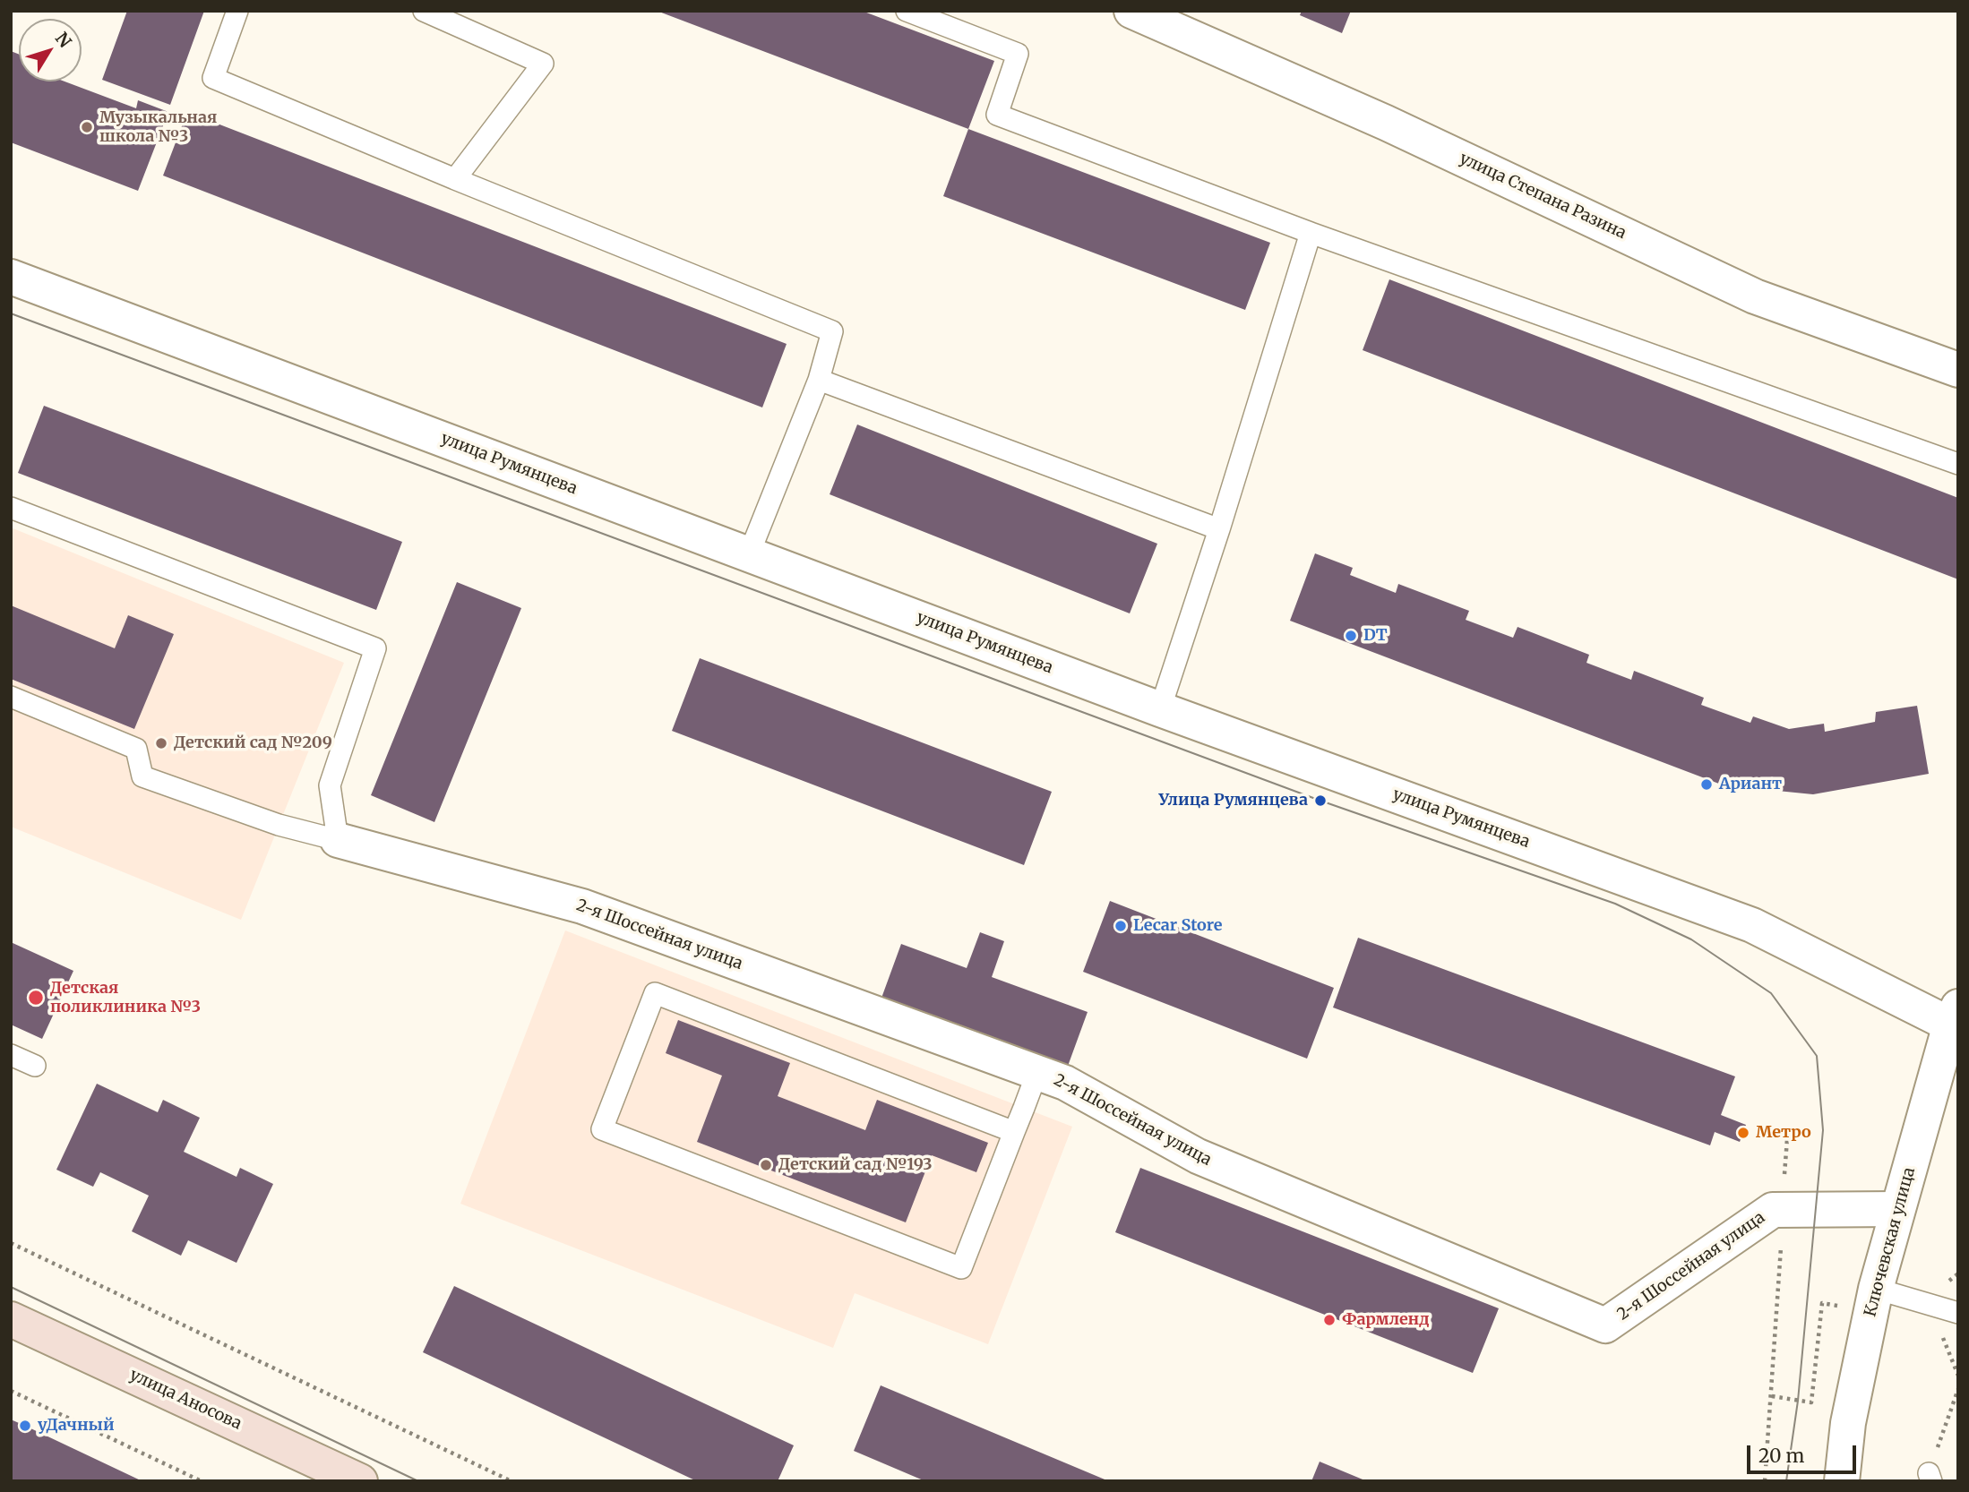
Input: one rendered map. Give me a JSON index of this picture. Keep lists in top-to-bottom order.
{
  "streets": {
    "main road": ["улица Аносова"],
    "street": [
      "улица Степана Разина",
      "улица Румянцева",
      "2-я Шоссейная улица",
      "Ключевская улица"
    ]
  },
  "crossings": [
    ["улица Румянцева", "Ключевская улица"],
    ["2-я Шоссейная улица", "Ключевская улица"]
  ],
  "places": [
    "Музыкальная школа №3",
    "DT",
    "Детский сад №209",
    "Ариант",
    "Улица Румянцева",
    "Lecar Store",
    "Детская поликлиника №3",
    "Метро",
    "Детский сад №193",
    "Фармленд",
    "уДачный"
  ],
  "scale_bar": "20 m",
  "north": "top right"
}
